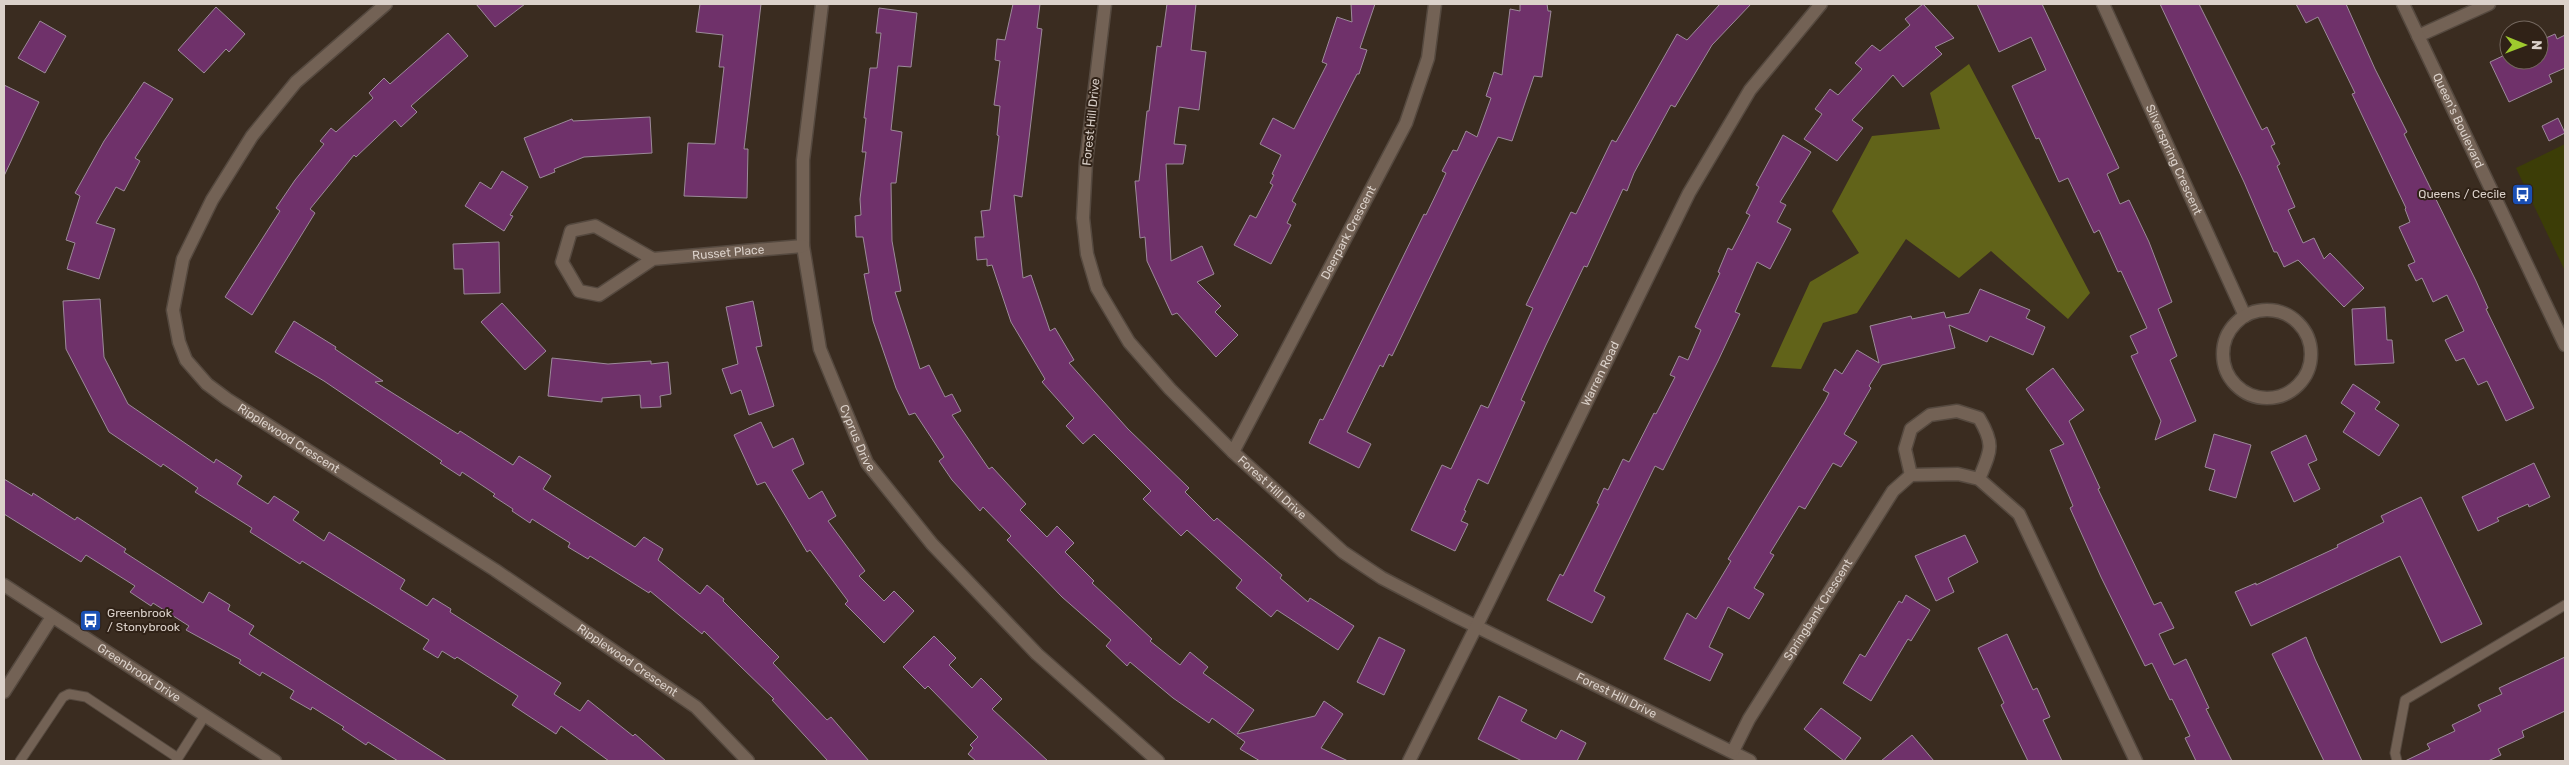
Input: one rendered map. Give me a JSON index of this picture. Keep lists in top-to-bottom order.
{
  "streets": {
    "street": [
      "Queen's Boulevard",
      "Forest Hill Drive",
      "Silverspring Crescent",
      "Deerpark Crescent",
      "Russet Place",
      "Warren Road",
      "Cyprus Drive",
      "Ripplewood Crescent",
      "Springbank Crescent",
      "Greenbrook Drive"
    ]
  },
  "crossings": [
    ["Forest Hill Drive", "Deerpark Crescent"],
    ["Forest Hill Drive", "Warren Road"],
    ["Forest Hill Drive", "Springbank Crescent"],
    ["Russet Place", "Cyprus Drive"]
  ],
  "places": {
    "bus stop": ["Queens / Cecile", "Greenbrook / Stonybrook"]
  },
  "north": "right"
}
